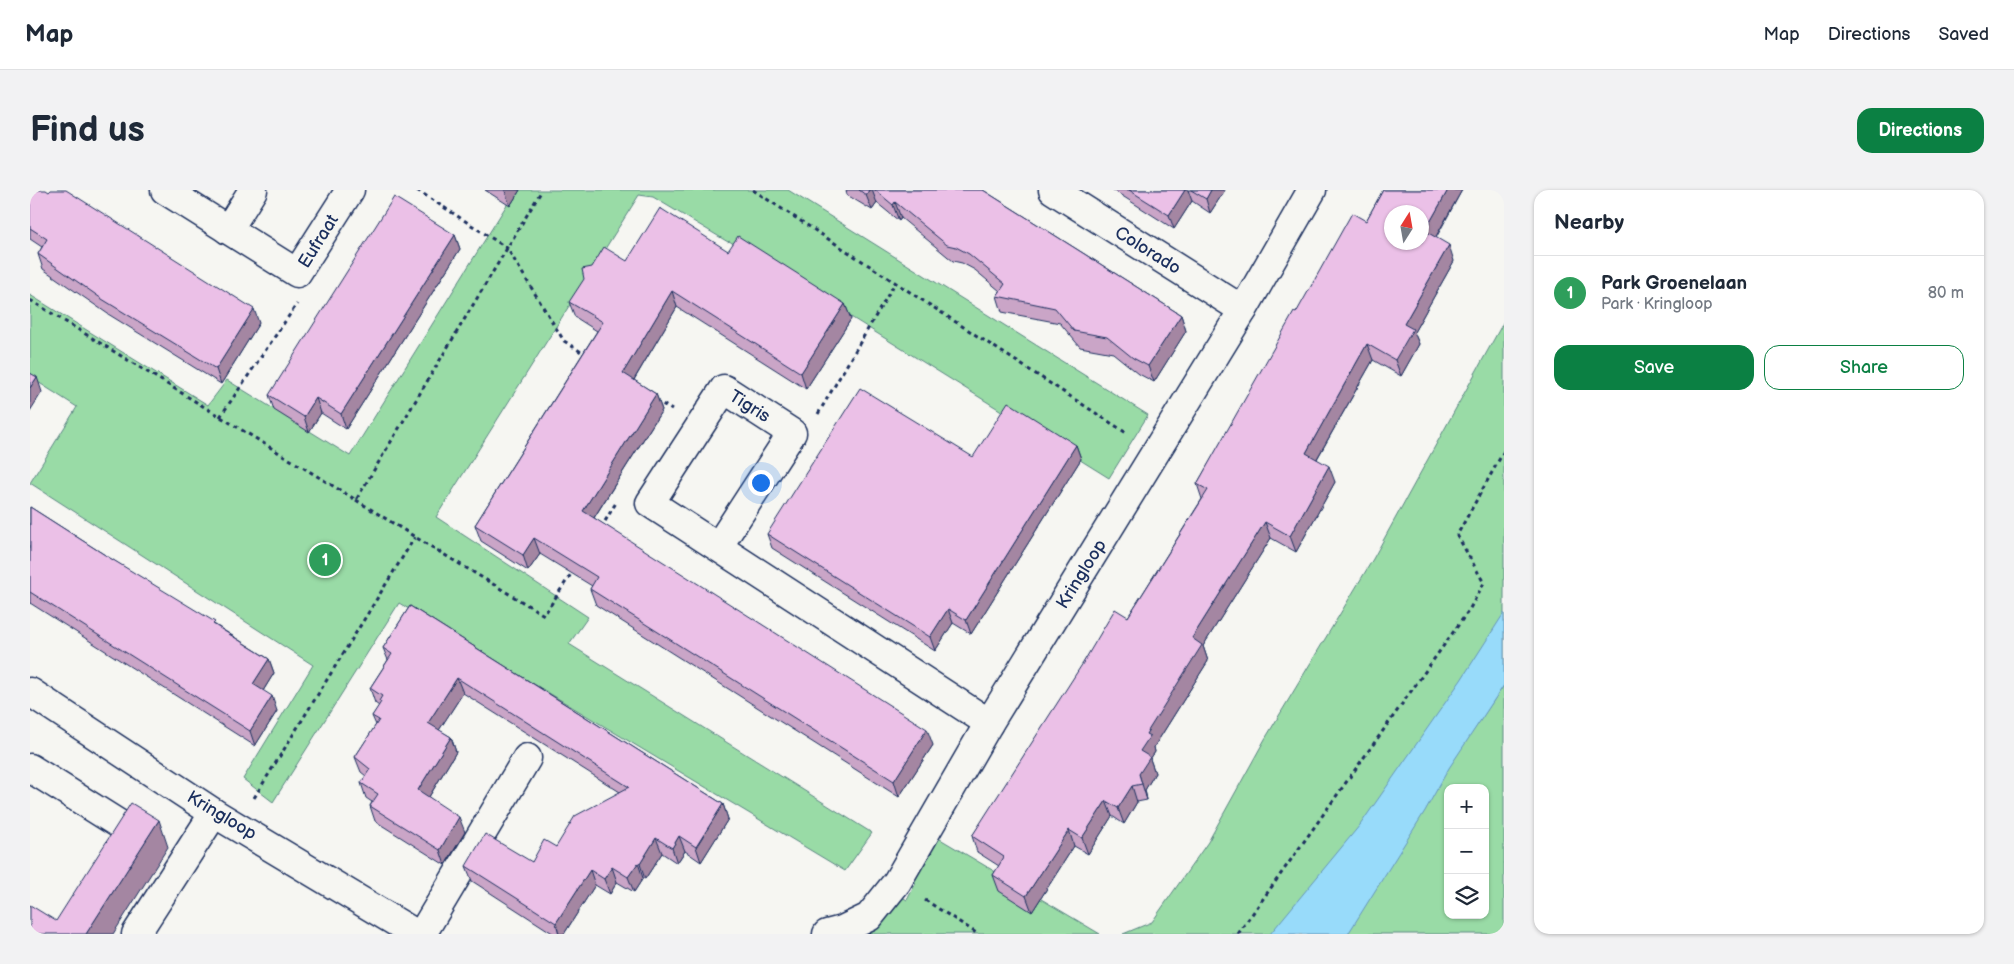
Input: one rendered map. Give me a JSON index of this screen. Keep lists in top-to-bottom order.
{
  "streets": {
    "street": [
      "Eufraat",
      "Colorado",
      "Tigris",
      "Kringloop"
    ]
  },
  "crossings": [
    ["Colorado", "Kringloop"],
    ["Tigris", "Kringloop"]
  ],
  "north": "top",
  "page": {
    "header": "Map",
    "nav": ["Map", "Directions", "Saved"],
    "buttons": [
      "Directions",
      ["Save", "Share"]
    ],
    "title": "Find us",
    "heading": "Nearby",
    "list": [
      {
        "mark": "1",
        "name": "Park Groenelaan",
        "note": "Park · Kringloop",
        "value": "80 m"
      }
    ],
    "pins": "1",
    "map_buttons": ["+", "−"]
  }
}
